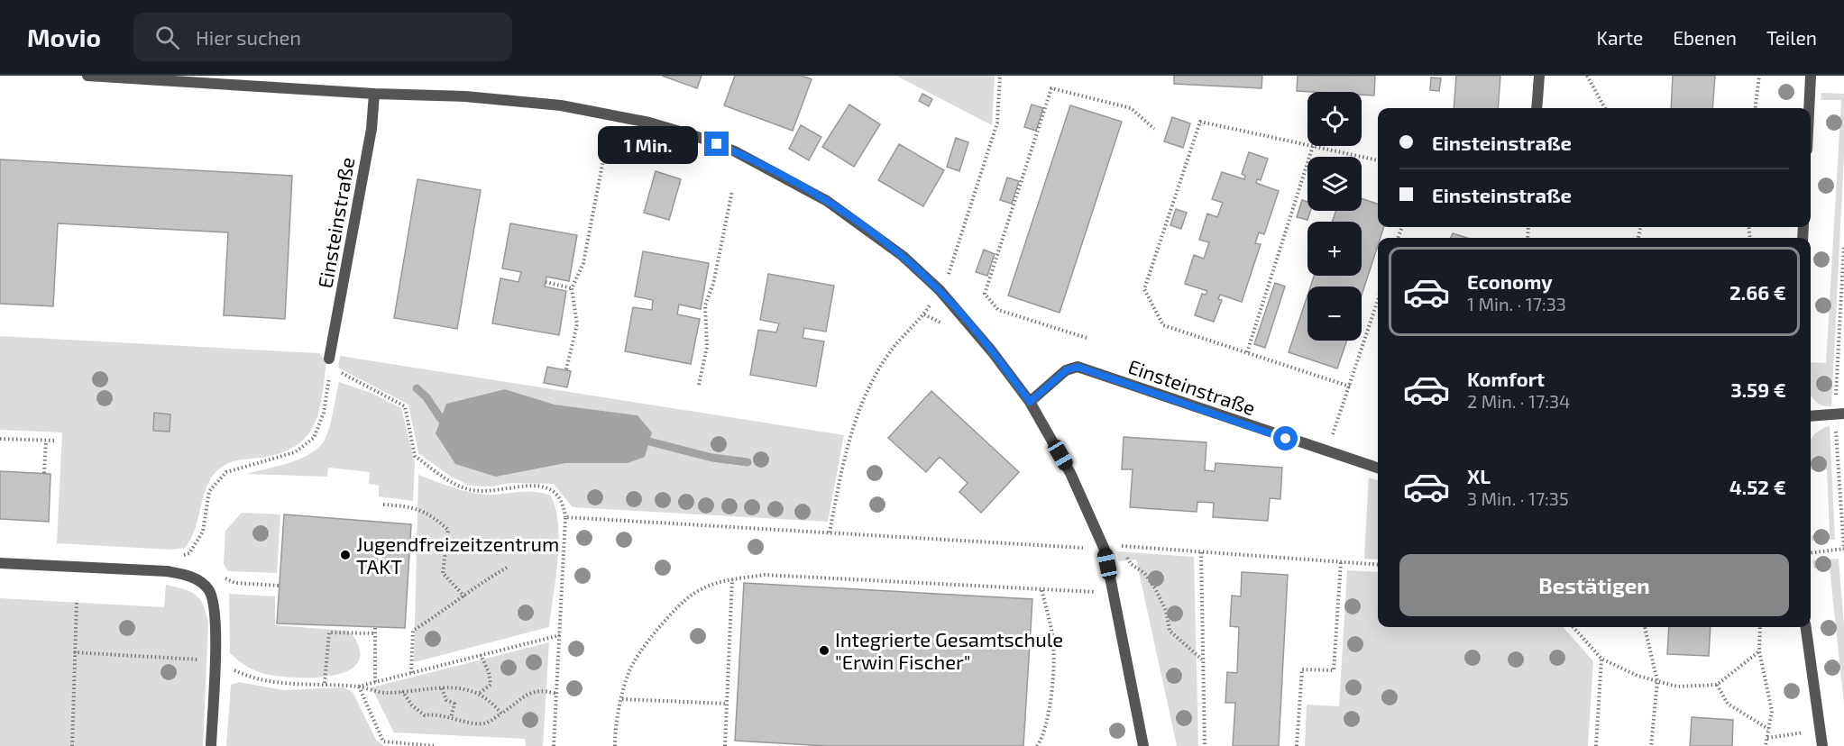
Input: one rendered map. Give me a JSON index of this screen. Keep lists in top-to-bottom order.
{
  "streets": {
    "street": ["Einsteinstraße"]
  },
  "places": ["Jugendfreizeitzentrum TAKT", "Integrierte Gesamtschule \"Erwin Fischer\""],
  "page": {
    "header": "Movio",
    "search": "Hier suchen",
    "nav": ["Karte", "Ebenen", "Teilen"],
    "map_buttons": ["+", "−"],
    "banner": ["Einsteinstraße", "Einsteinstraße"],
    "bubble": "1 Min.",
    "list": [
      {
        "name": "Economy",
        "note": "1 Min. · 17:33",
        "value": "2.66 €"
      },
      {
        "name": "Komfort",
        "note": "2 Min. · 17:34",
        "value": "3.59 €"
      },
      {
        "name": "XL",
        "note": "3 Min. · 17:35",
        "value": "4.52 €"
      }
    ],
    "buttons": "Bestätigen"
  }
}
